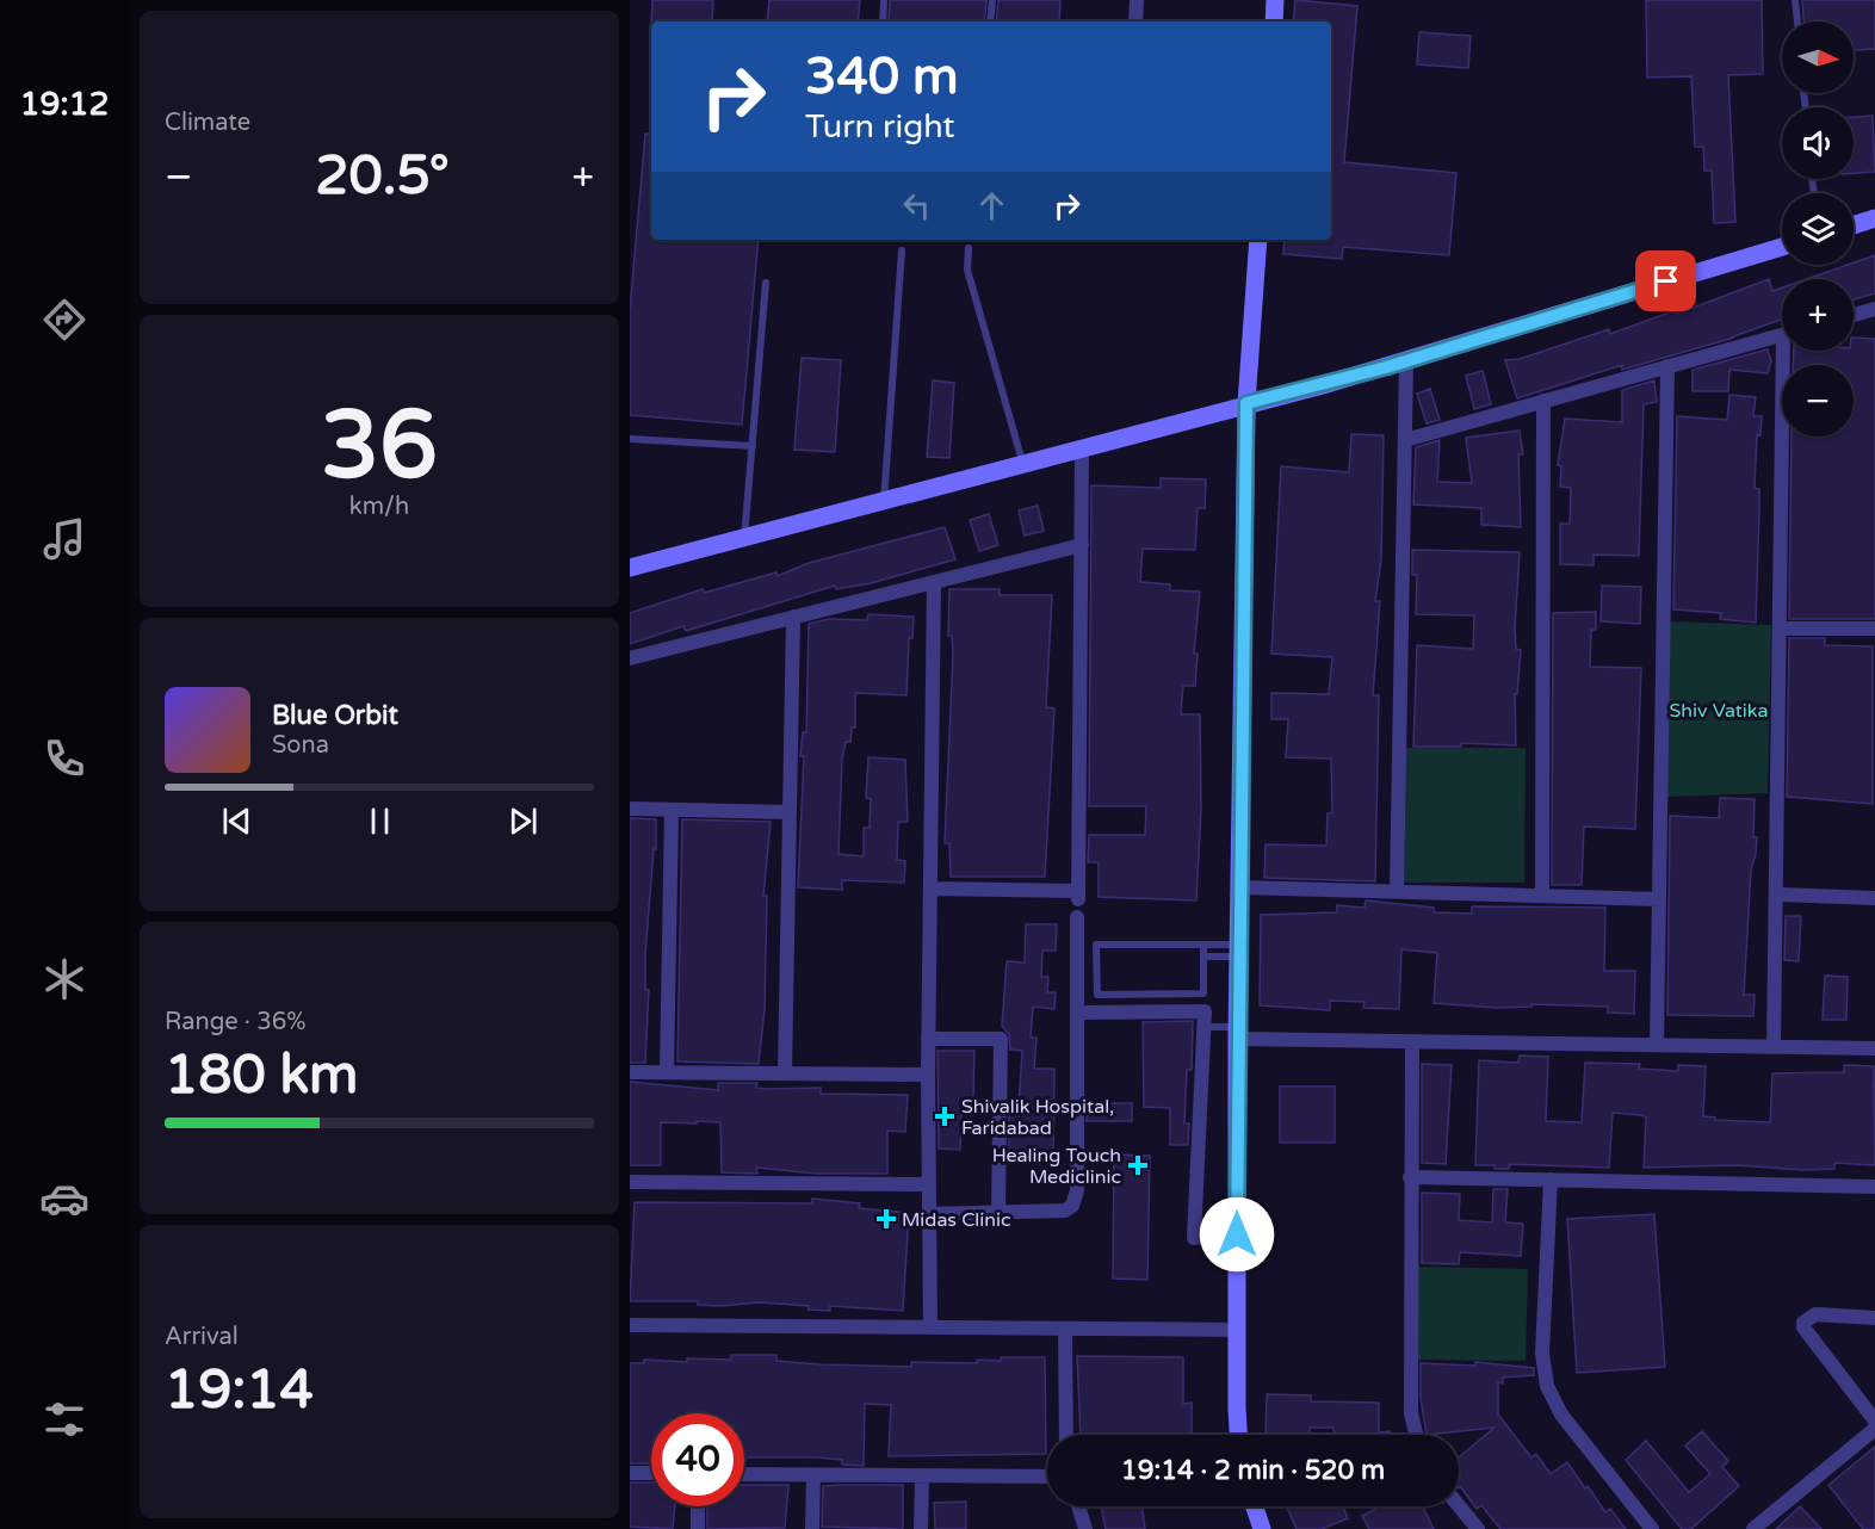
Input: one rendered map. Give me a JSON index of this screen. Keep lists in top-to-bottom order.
{
  "parks": ["Shiv Vatika"],
  "places": {
    "health": ["Shivalik Hospital, Faridabad", "Healing Touch Mediclinic", "Midas Clinic"]
  },
  "north": "right",
  "page": {
    "tabs": "19:12",
    "tile": [
      "Climate",
      ["36", "km/h"],
      ["Range · 36%", "180 km"],
      ["Arrival", "19:14"]
    ],
    "map_buttons": ["+", "−"],
    "turn": ["340 m", "Turn right"],
    "heat": ["−", "20.5°", "+"],
    "song": ["Blue Orbit", "Sona"],
    "limit": "40",
    "trip": "19:14 · 2 min · 520 m"
  }
}
